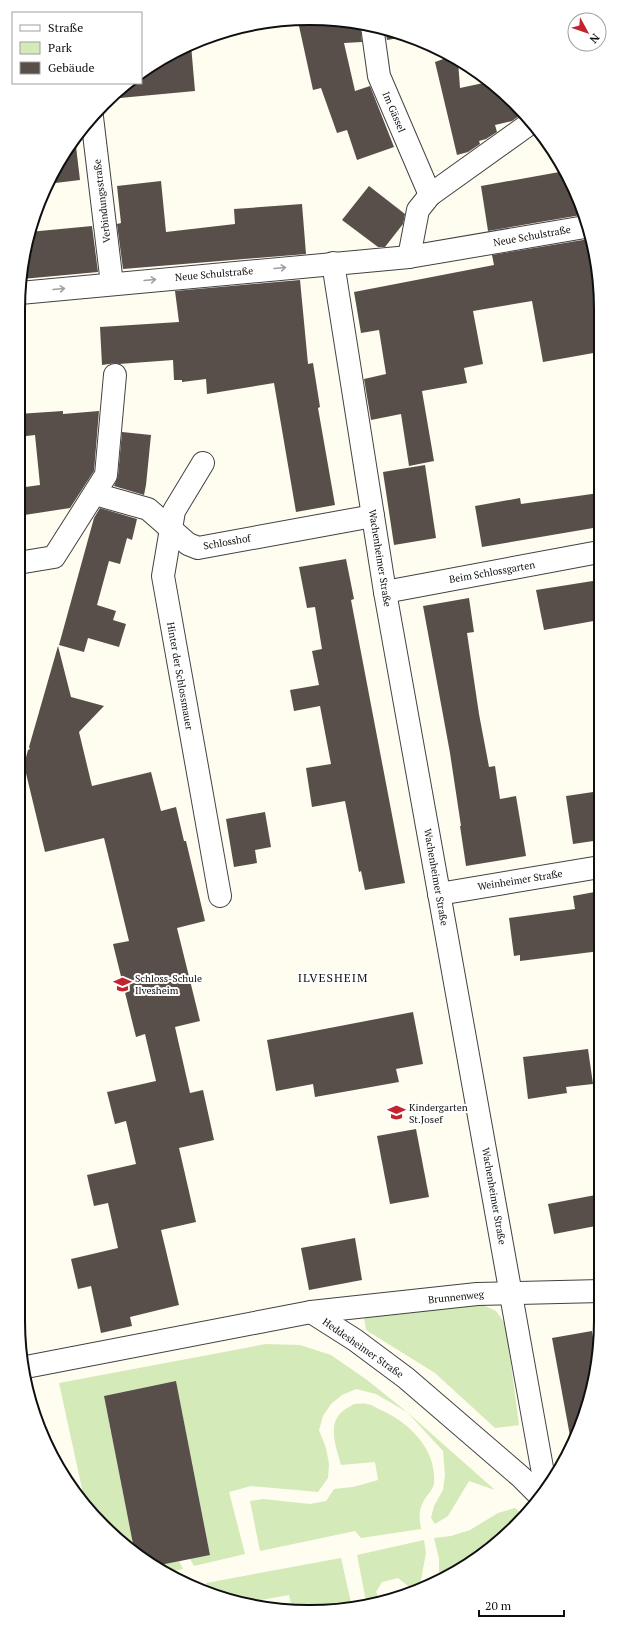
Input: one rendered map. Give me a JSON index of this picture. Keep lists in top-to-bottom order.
{
  "streets": {
    "street": [
      "Im Gässel",
      "Verbindungsstraße",
      "Neue Schulstraße",
      "Schlosshof",
      "Wachenheimer Straße",
      "Beim Schlossgarten",
      "Hinter der Schlossmauer",
      "Weinheimer Straße",
      "Brunnenweg",
      "Heddesheimer Straße"
    ]
  },
  "crossings": [
    ["Verbindungsstraße", "Neue Schulstraße"],
    ["Neue Schulstraße", "Wachenheimer Straße"],
    ["Schlosshof", "Wachenheimer Straße"],
    ["Schlosshof", "Hinter der Schlossmauer"],
    ["Wachenheimer Straße", "Beim Schlossgarten"],
    ["Wachenheimer Straße", "Weinheimer Straße"],
    ["Wachenheimer Straße", "Brunnenweg"],
    ["Brunnenweg", "Heddesheimer Straße"]
  ],
  "one_way": ["Neue Schulstraße"],
  "districts": ["ILVESHEIM"],
  "places": {
    "school or university": ["Schloss-Schule Ilvesheim", "Kindergarten St.Josef"]
  },
  "legend": ["Straße", "Park", "Gebäude"],
  "scale_bar": "20 m",
  "north": "bottom right"
}
